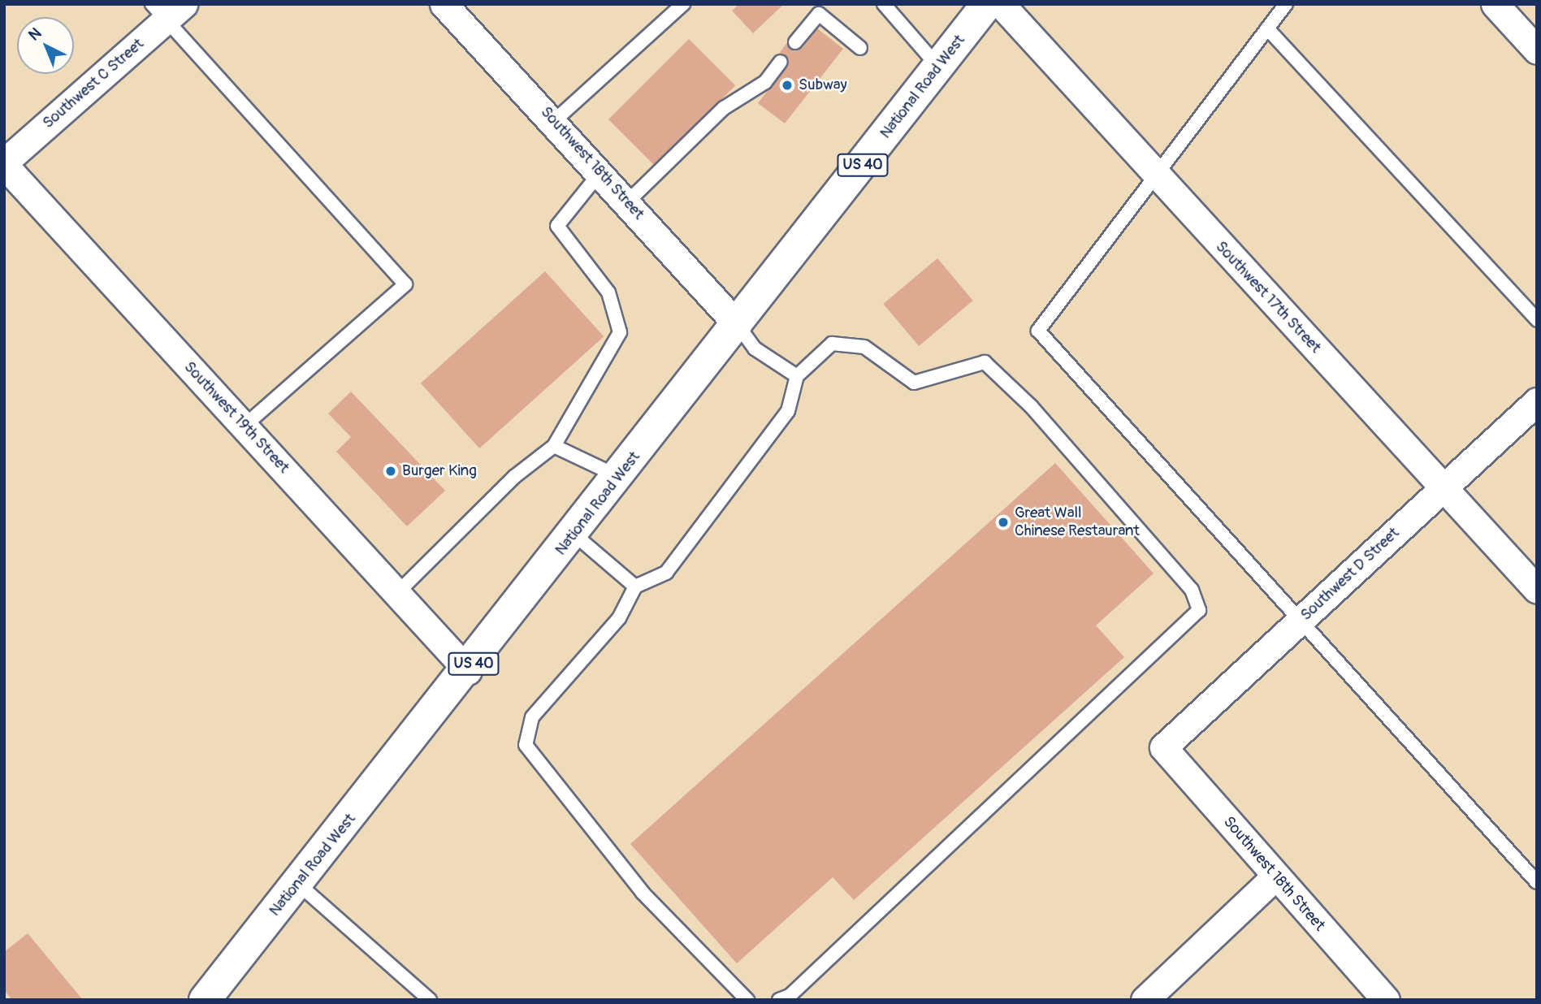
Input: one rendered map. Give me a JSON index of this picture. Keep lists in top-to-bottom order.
{
  "streets": {
    "main road": ["National Road West", "US 40"],
    "street": [
      "Southwest C Street",
      "Southwest 18th Street",
      "Southwest 17th Street",
      "Southwest 19th Street",
      "Southwest D Street"
    ]
  },
  "crossings": [
    ["Southwest C Street", "Southwest 19th Street"],
    ["National Road West", "Southwest 18th Street"],
    ["National Road West", "Southwest 19th Street"],
    ["Southwest 18th Street", "Southwest D Street"],
    ["Southwest 17th Street", "Southwest D Street"]
  ],
  "places": ["Subway", "Burger King", "Great Wall Chinese Restaurant"],
  "north": "top left"
}
